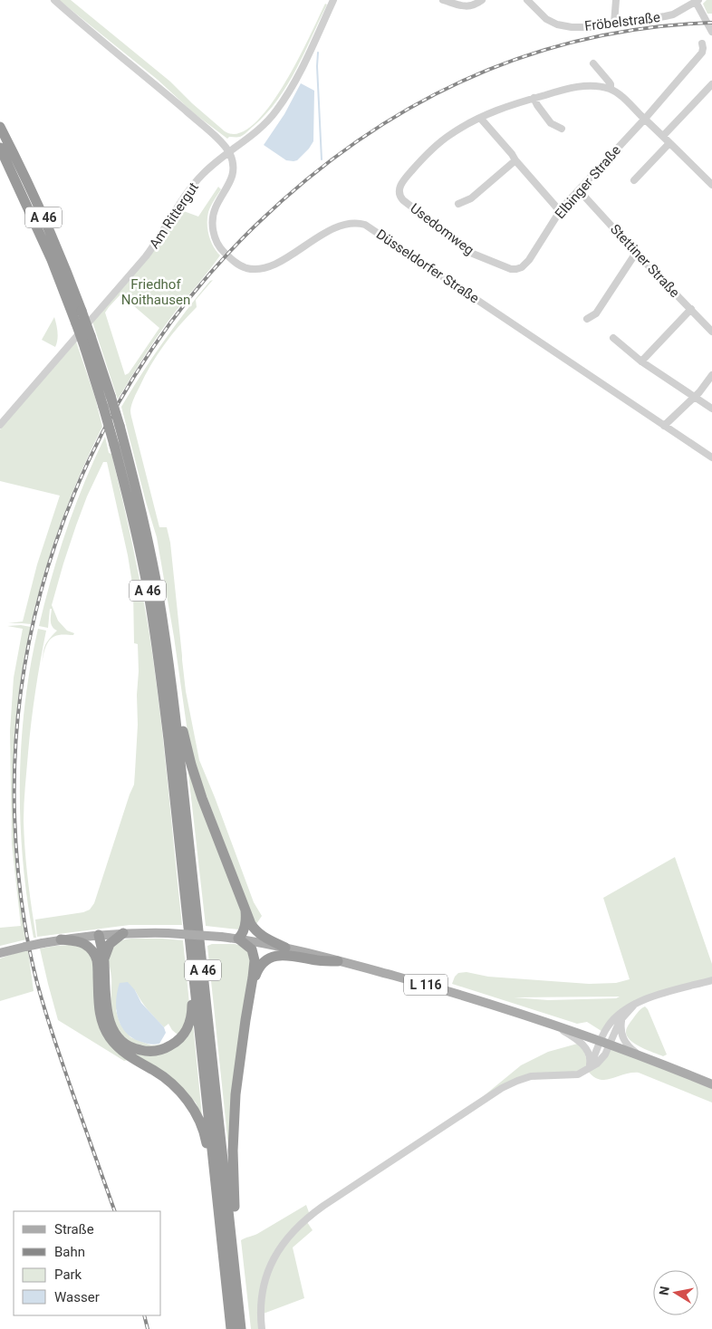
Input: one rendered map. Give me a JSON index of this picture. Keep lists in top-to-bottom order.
{
  "streets": {
    "highway": ["A 46"],
    "main road": ["L 116"],
    "street": [
      "Fröbelstraße",
      "Elbinger Straße",
      "Am Rittergut",
      "Usedomweg",
      "Stettiner Straße",
      "Düsseldorfer Straße"
    ]
  },
  "crossings": [
    ["Elbinger Straße", "Usedomweg"],
    ["Elbinger Straße", "Stettiner Straße"],
    ["Am Rittergut", "Düsseldorfer Straße"]
  ],
  "parks": ["Friedhof Noithausen"],
  "legend": [
    "Straße",
    "Bahn",
    "Park",
    "Wasser"
  ],
  "north": "left"
}
